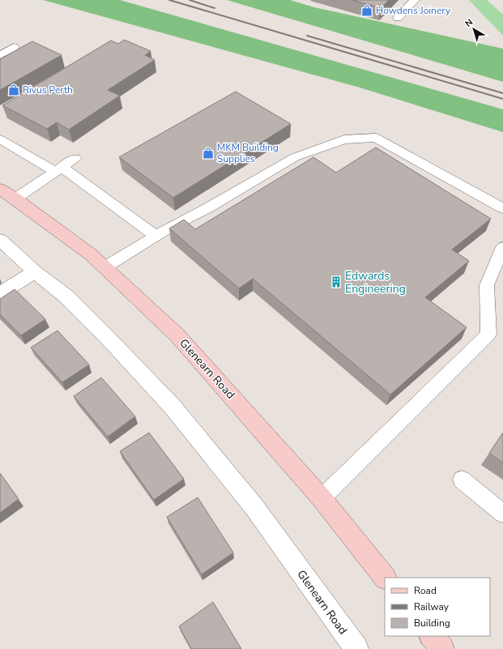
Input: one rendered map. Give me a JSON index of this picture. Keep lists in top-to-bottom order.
{
  "streets": {
    "street": ["Glenearn Road"]
  },
  "places": {
    "shop": ["Howdens Joinery", "Rivus Perth", "MKM Building Supplies"],
    "building": ["Edwards Engineering"]
  },
  "legend": ["Road", "Railway", "Building"],
  "north": "top left"
}
